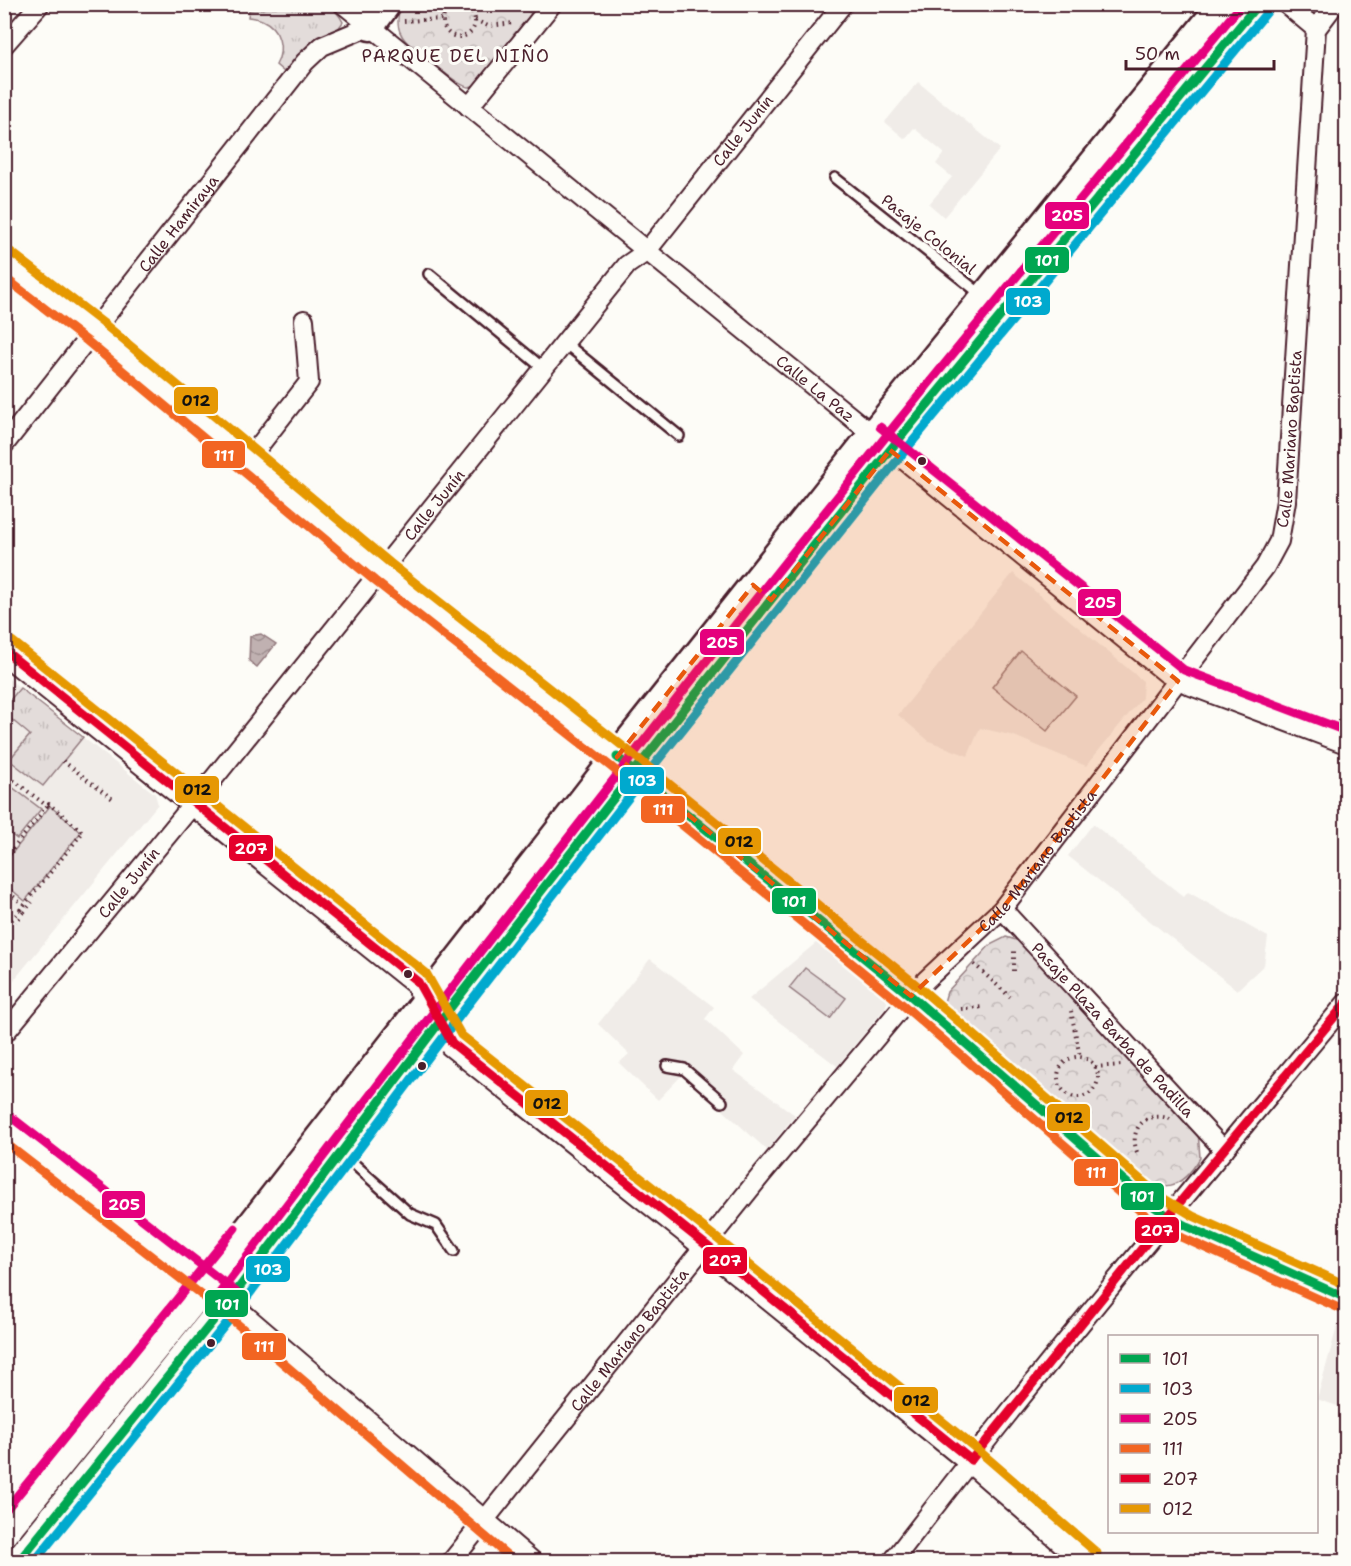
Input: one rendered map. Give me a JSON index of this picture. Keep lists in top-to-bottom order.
{
  "streets": {
    "street": [
      "Calle Junín",
      "Calle Hamiraya",
      "Calle La Paz",
      "Calle Mariano Baptista",
      "Pasaje Plaza Barba de Padilla"
    ],
    "lane": ["Pasaje Colonial"]
  },
  "crossings": [
    ["Calle Junín", "Calle La Paz"],
    ["Calle Hamiraya", "Calle La Paz"],
    ["Calle La Paz", "Calle Mariano Baptista"],
    ["Calle Mariano Baptista", "Pasaje Plaza Barba de Padilla"]
  ],
  "districts": ["PARQUE DEL NIÑO"],
  "lines": [
    "transit line 101",
    "transit line 205",
    "transit line 103",
    "transit line 012",
    "transit line 111",
    "transit line 207"
  ],
  "legend": [
    "101",
    "103",
    "205",
    "111",
    "207",
    "012"
  ],
  "scale_bar": "50 m"
}
